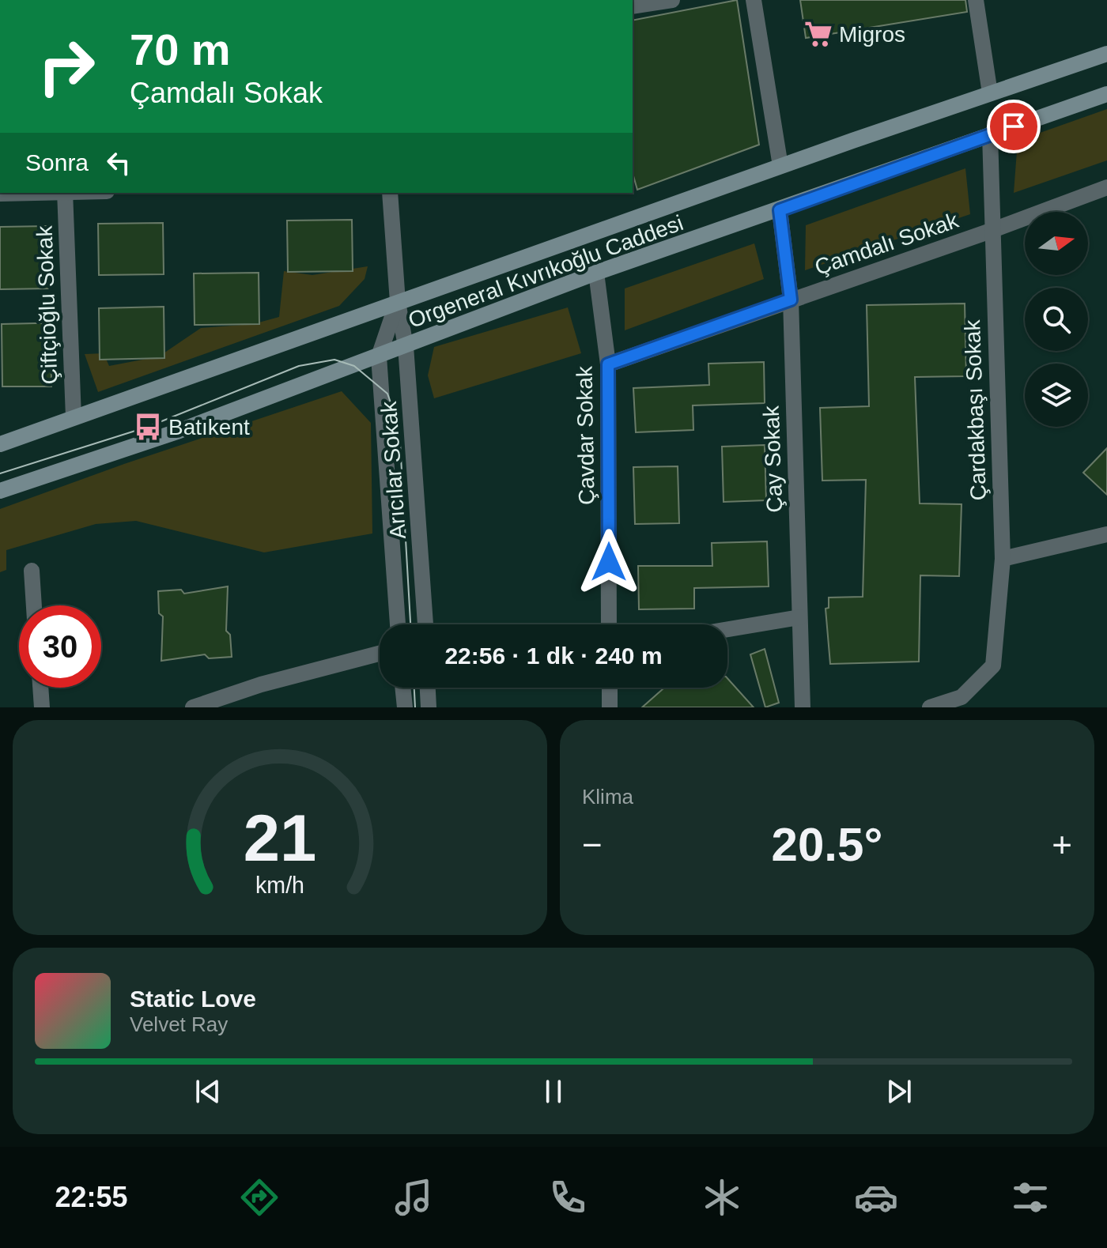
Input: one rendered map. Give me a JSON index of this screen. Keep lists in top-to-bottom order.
{
  "streets": {
    "main road": ["Orgeneral Kıvrıkoğlu Caddesi"],
    "street": [
      "Çamdalı Sokak",
      "Çiftçioğlu Sokak",
      "Çardakbaşı Sokak",
      "Çavdar Sokak",
      "Çay Sokak",
      "Arıcılar Sokak"
    ]
  },
  "crossings": [
    ["Çamdalı Sokak", "Çardakbaşı Sokak"],
    ["Çamdalı Sokak", "Çavdar Sokak"],
    ["Çamdalı Sokak", "Çay Sokak"],
    ["Orgeneral Kıvrıkoğlu Caddesi", "Çardakbaşı Sokak"],
    ["Orgeneral Kıvrıkoğlu Caddesi", "Çavdar Sokak"],
    ["Orgeneral Kıvrıkoğlu Caddesi", "Çay Sokak"],
    ["Orgeneral Kıvrıkoğlu Caddesi", "Arıcılar Sokak"]
  ],
  "places": {
    "supermarket": ["Migros"],
    "bus stop": ["Batıkent"]
  },
  "north": "right",
  "page": {
    "turn": ["70 m", "Çamdalı Sokak"],
    "then": "Sonra",
    "limit": "30",
    "trip": "22:56 · 1 dk · 240 m",
    "tile": "Klima",
    "heat": ["−", "20.5°", "+"],
    "song": ["Static Love", "Velvet Ray"],
    "tabs": "22:55",
    "gauge": ["21", "km/h"]
  }
}
